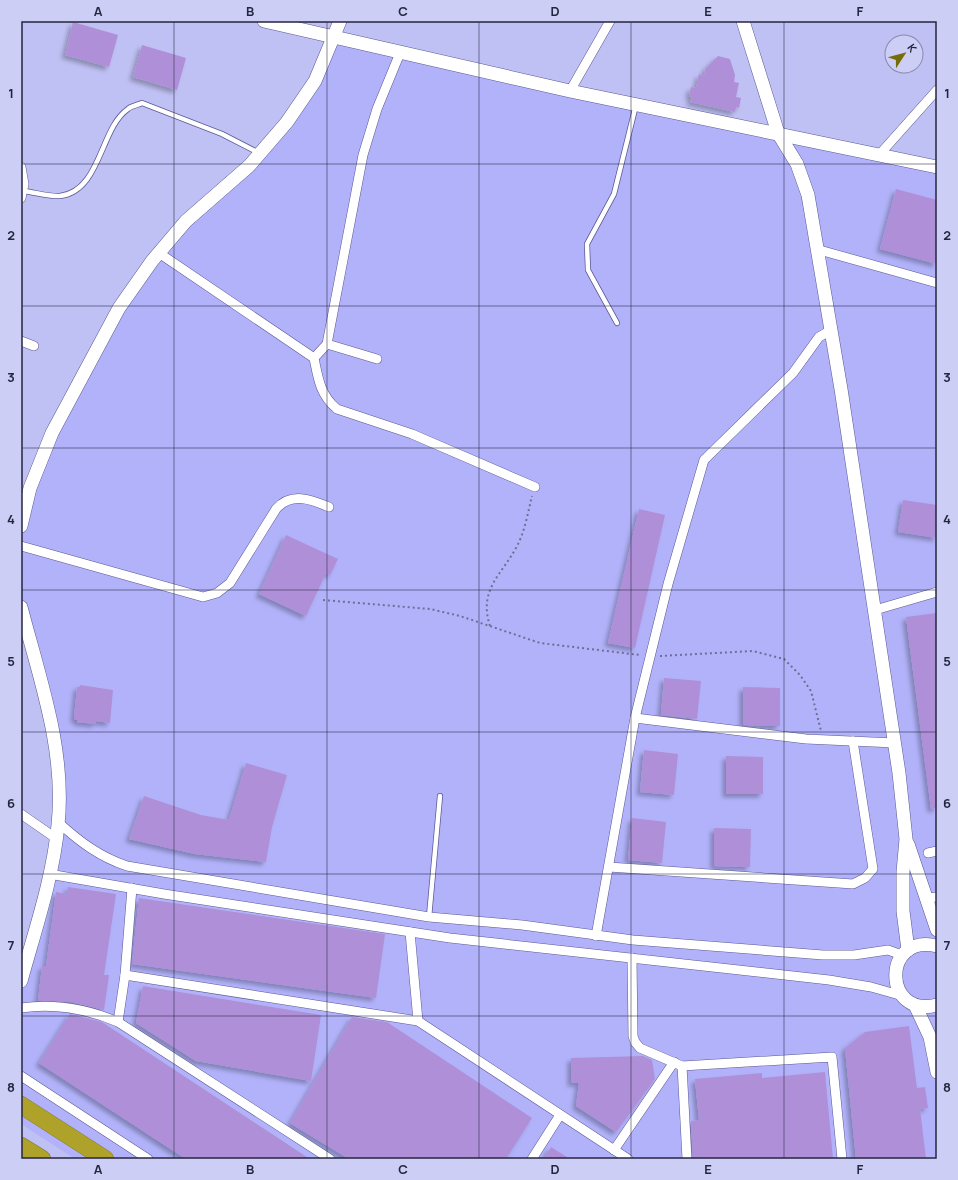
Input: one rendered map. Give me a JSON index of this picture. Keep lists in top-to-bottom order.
{
  "north": "top right",
  "grid": {
    "columns": [
      "A",
      "B",
      "C",
      "D",
      "E",
      "F"
    ],
    "rows": [
      "1",
      "2",
      "3",
      "4",
      "5",
      "6",
      "7",
      "8"
    ]
  }
}
